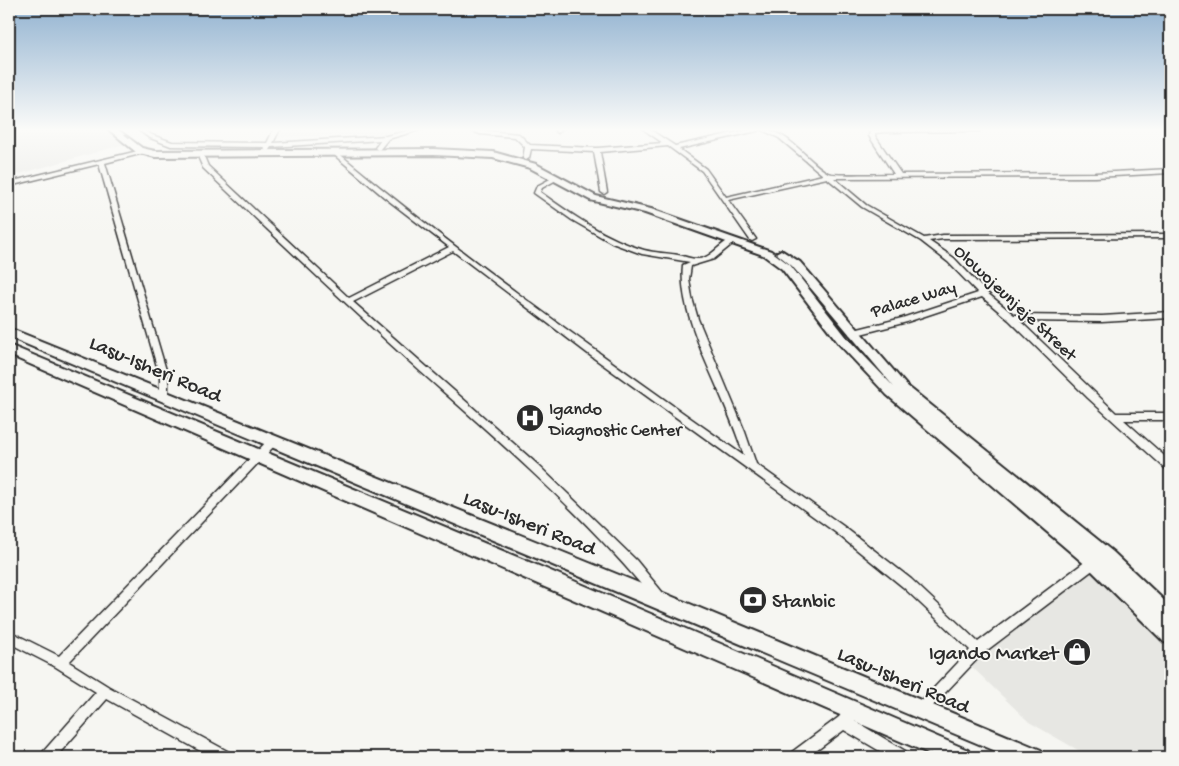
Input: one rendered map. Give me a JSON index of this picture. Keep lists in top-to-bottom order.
{
  "streets": {
    "main road": ["Lasu-Isheri Road"],
    "street": ["Palace Way", "Olowojeunjeje Street"]
  },
  "crossings": [
    ["Palace Way", "Olowojeunjeje Street"]
  ],
  "places": {
    "hospital": ["Igando Diagnostic Center"],
    "bank": ["Stanbic"],
    "shop": ["Igando Market"]
  }
}
